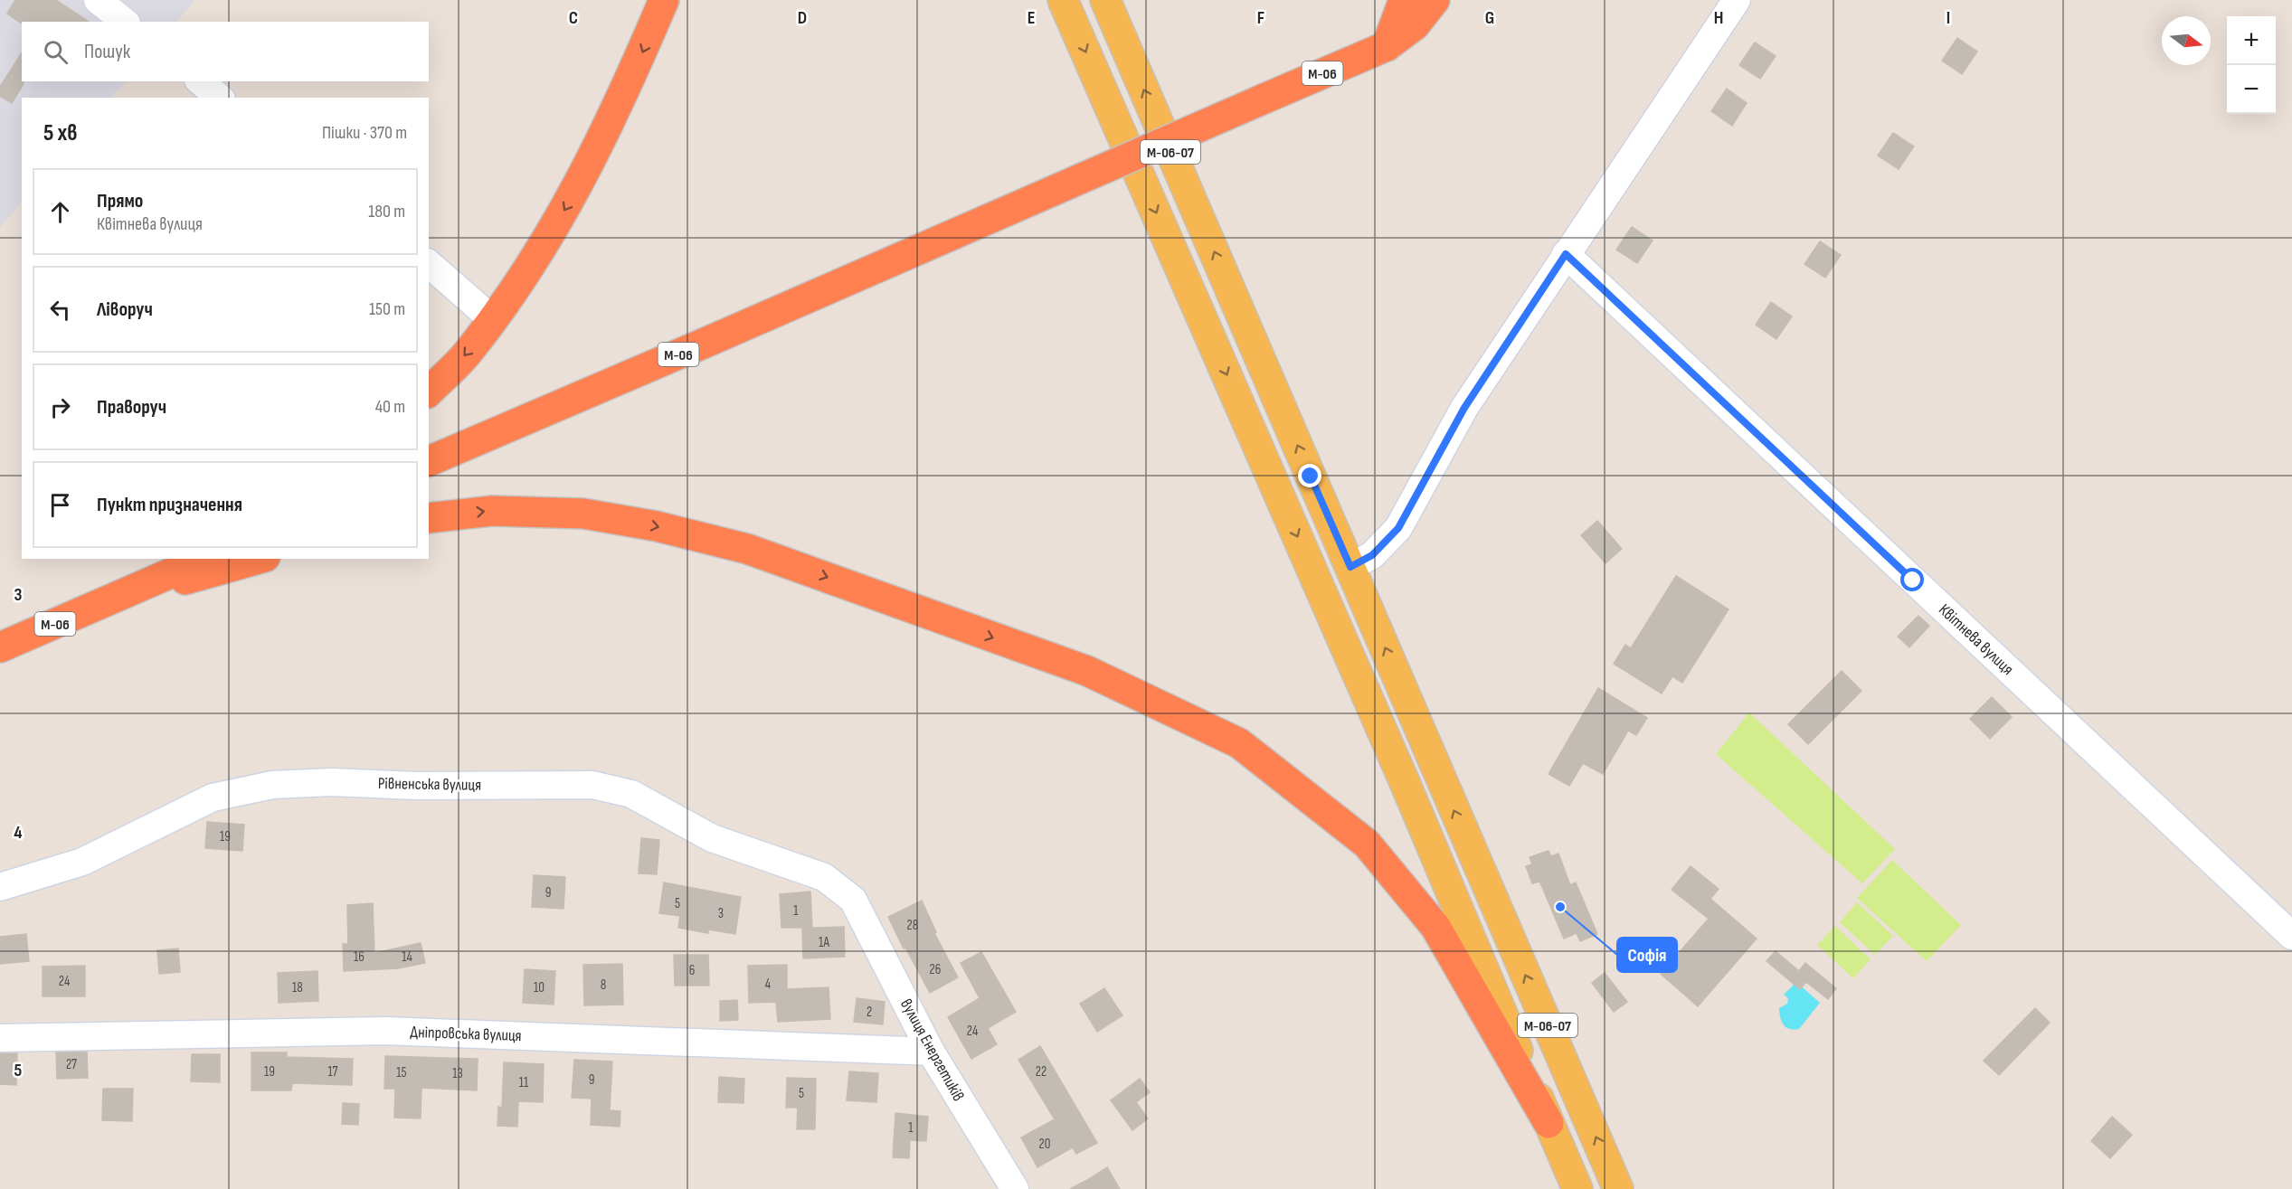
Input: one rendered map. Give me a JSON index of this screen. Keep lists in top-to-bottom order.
{
  "streets": {
    "highway": ["М-06"],
    "main road": ["М-06-07"],
    "street": [
      "Квітнева вулиця",
      "Рівненська вулиця",
      "Дніпровська вулиця",
      "вулиця Енергетиків"
    ]
  },
  "crossings": [
    ["Рівненська вулиця", "вулиця Енергетиків"],
    ["Дніпровська вулиця", "вулиця Енергетиків"]
  ],
  "places": ["Софія"],
  "house_numbers": [
    "19",
    "9",
    "5",
    "1",
    "3",
    "28",
    "1А",
    "16",
    "14",
    "26",
    "6",
    "24",
    "4",
    "8",
    "18",
    "10",
    "2",
    "24",
    "27",
    "19",
    "17",
    "22",
    "15",
    "13",
    "9",
    "11",
    "5",
    "1",
    "20"
  ],
  "north": "right",
  "page": {
    "map_buttons": ["+", "−"],
    "search": "Пошук",
    "heading": ["5 хв", "Пішки · 370 m"],
    "list": [
      ["Прямо", "Квітнева вулиця", "180 m"],
      ["Ліворуч", "150 m"],
      ["Праворуч", "40 m"],
      "Пункт призначення"
    ]
  },
  "grid": {
    "columns": [
      "C",
      "D",
      "E",
      "F",
      "G",
      "H",
      "I"
    ],
    "rows": ["3", "4", "5"]
  }
}
